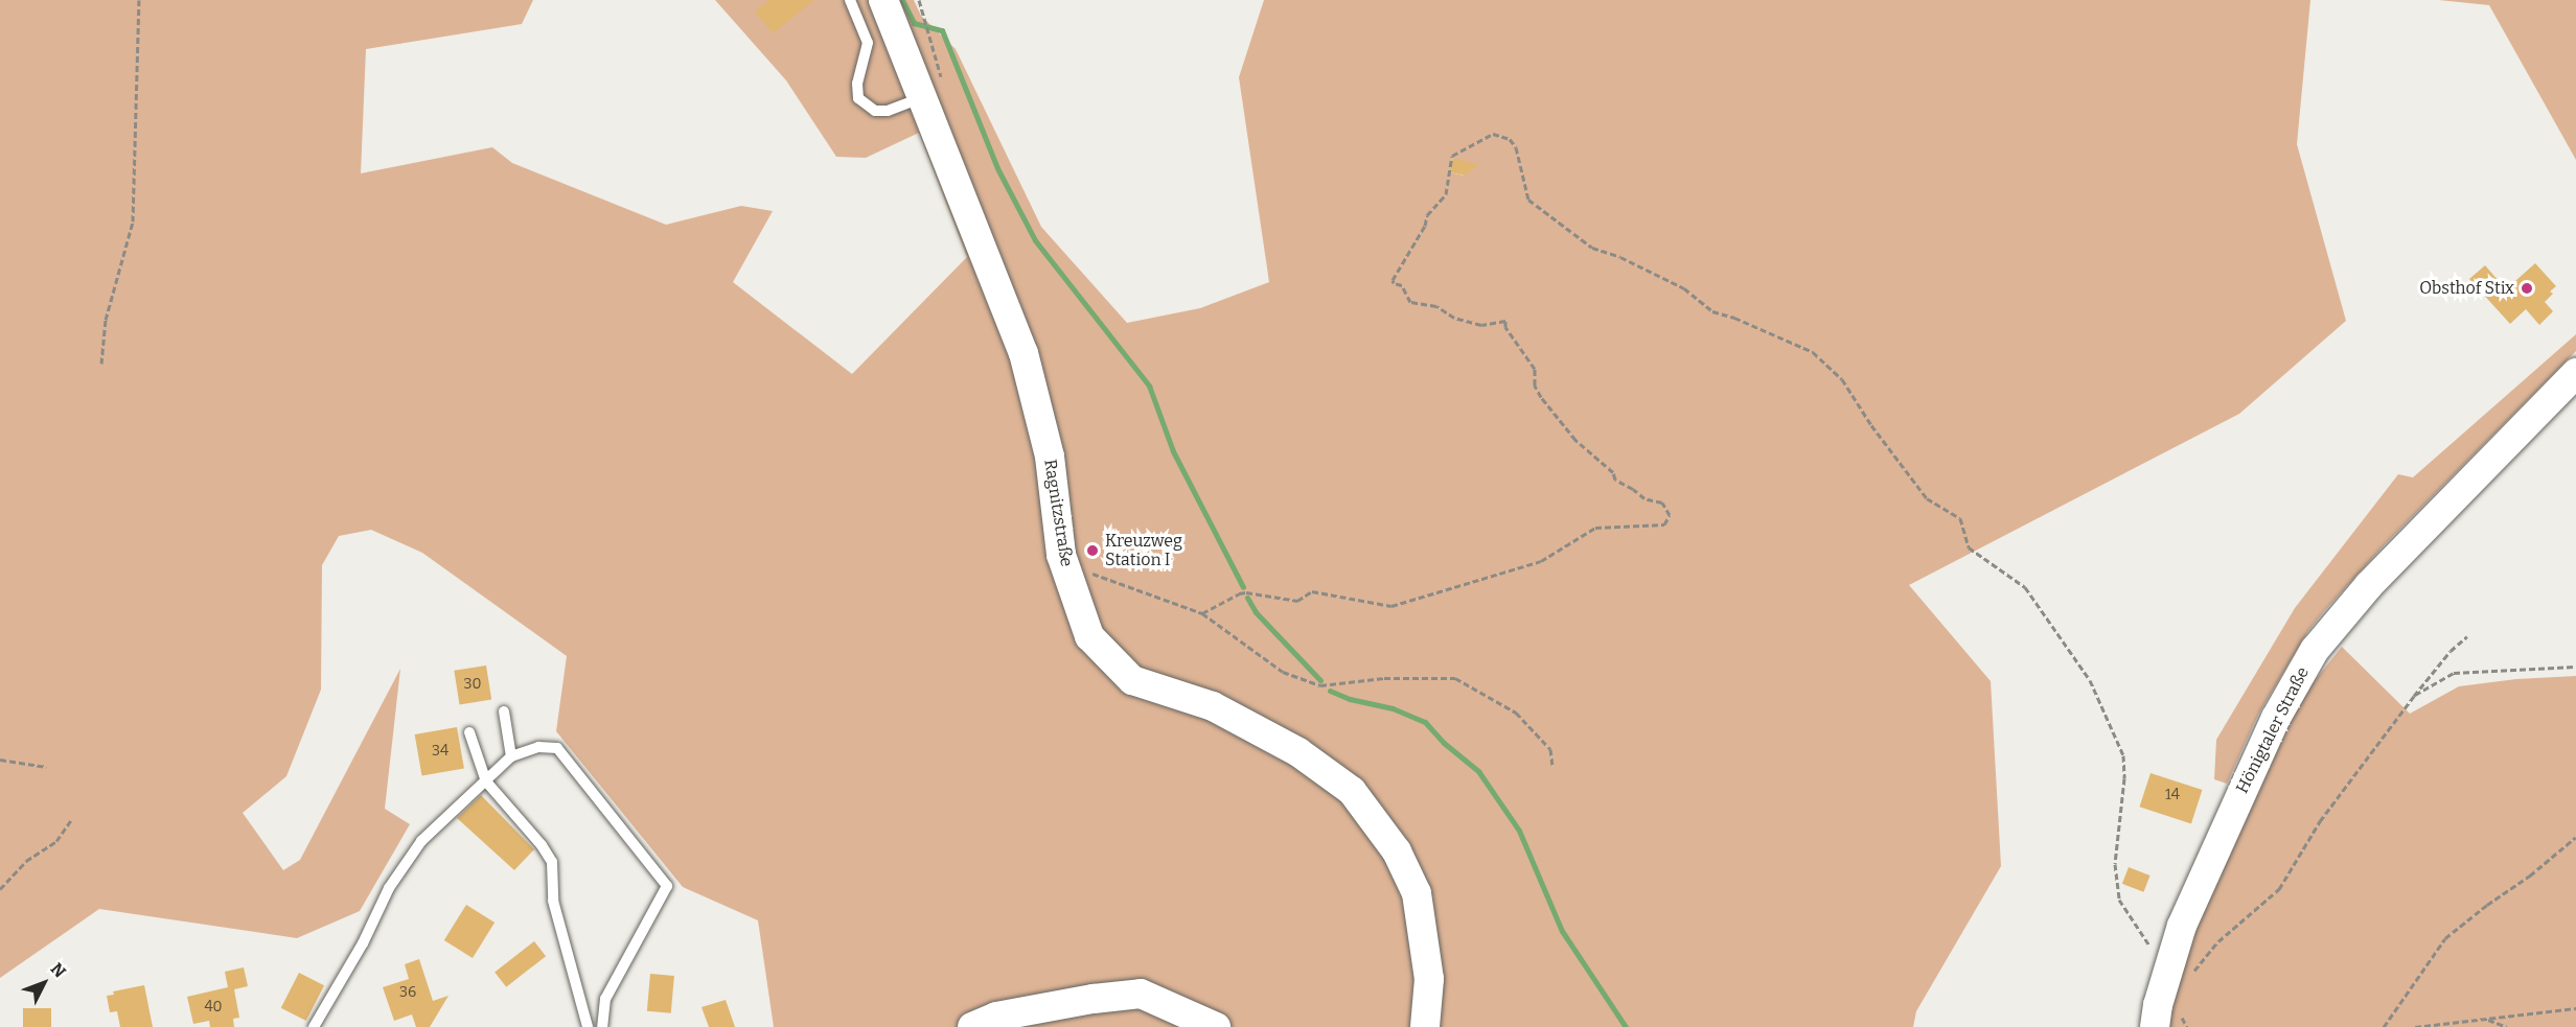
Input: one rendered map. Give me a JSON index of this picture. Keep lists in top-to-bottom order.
{
  "streets": {
    "main road": ["Ragnitzstraße", "Hönigtaler Straße"]
  },
  "places": ["Obsthof Stix", "Kreuzweg Station I"],
  "house_numbers": [
    "30",
    "34",
    "14",
    "36",
    "40"
  ],
  "north": "top right"
}
